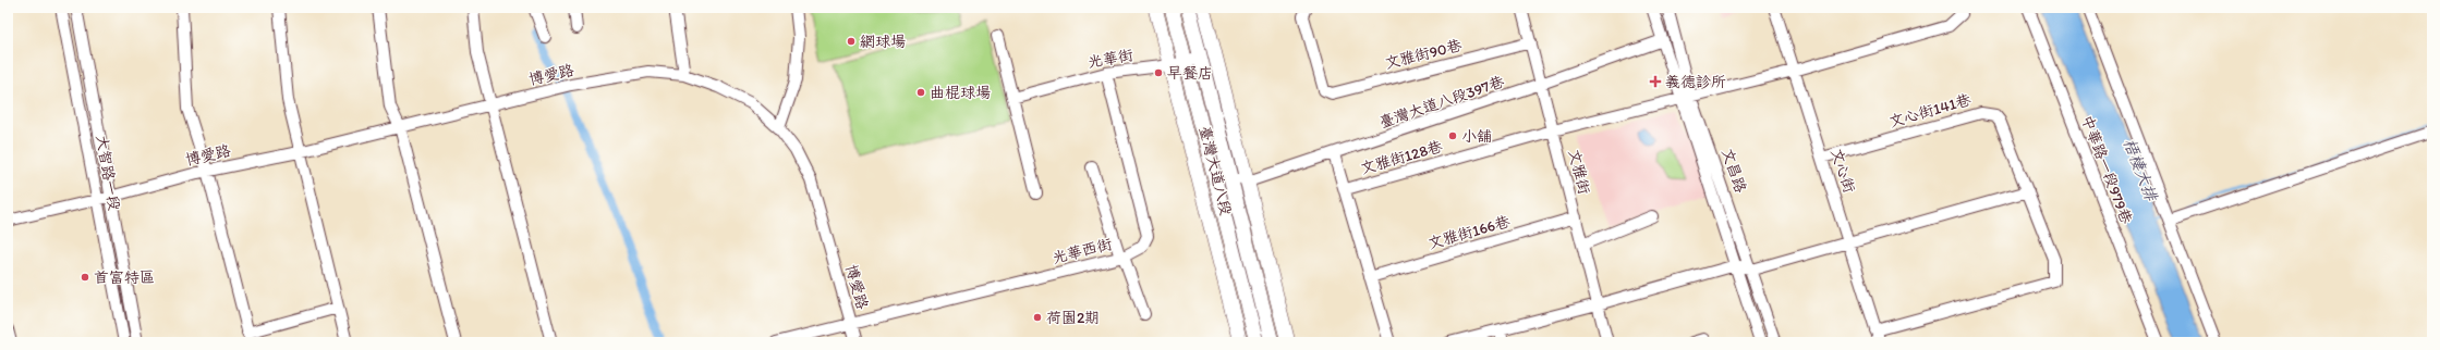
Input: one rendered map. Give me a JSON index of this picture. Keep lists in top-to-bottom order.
{
  "streets": {
    "main road": ["臺灣大道八段"],
    "street": [
      "文雅街90巷",
      "光華街",
      "博愛路",
      "臺灣大道八段397巷",
      "文心街141巷",
      "文雅街128巷",
      "中華路一段979巷",
      "文昌路",
      "文心街",
      "文雅街",
      "大智路一段",
      "文雅街166巷",
      "光華西街"
    ]
  },
  "crossings": [
    ["文雅街90巷", "文雅街"],
    ["光華街", "臺灣大道八段"],
    ["光華街", "光華西街"],
    ["博愛路", "大智路一段"],
    ["博愛路", "光華西街"],
    ["臺灣大道八段397巷", "臺灣大道八段"],
    ["臺灣大道八段397巷", "文昌路"],
    ["臺灣大道八段397巷", "文雅街"],
    ["文心街141巷", "文心街"],
    ["文雅街128巷", "文昌路"],
    ["文雅街128巷", "文心街"],
    ["文雅街128巷", "文雅街"],
    ["文雅街128巷", "文雅街166巷"],
    ["文雅街", "文雅街166巷"]
  ],
  "water": ["梧棲大排"],
  "places": {
    "other": [
      "網球場",
      "早餐店",
      "曲棍球場",
      "小舖",
      "首富特區",
      "荷園2期"
    ],
    "health": ["義德診所"]
  }
}
